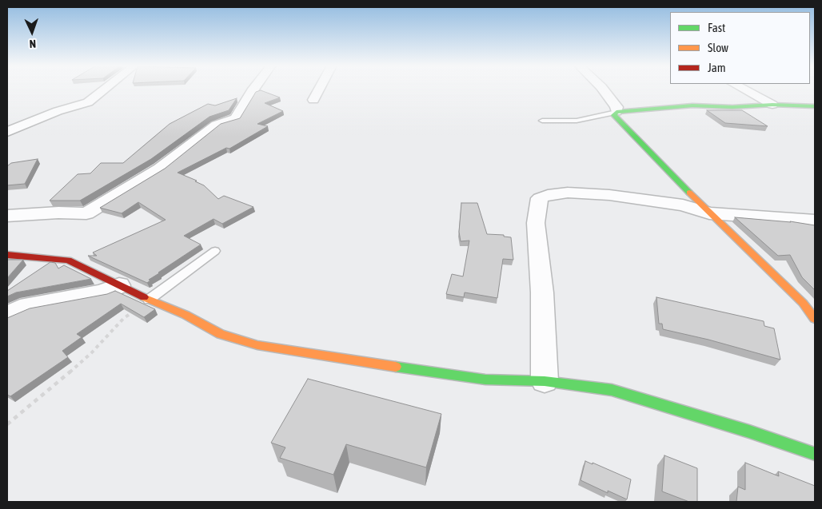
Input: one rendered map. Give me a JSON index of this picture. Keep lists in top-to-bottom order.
{
  "legend": ["Fast", "Slow", "Jam"],
  "north": "bottom"
}
